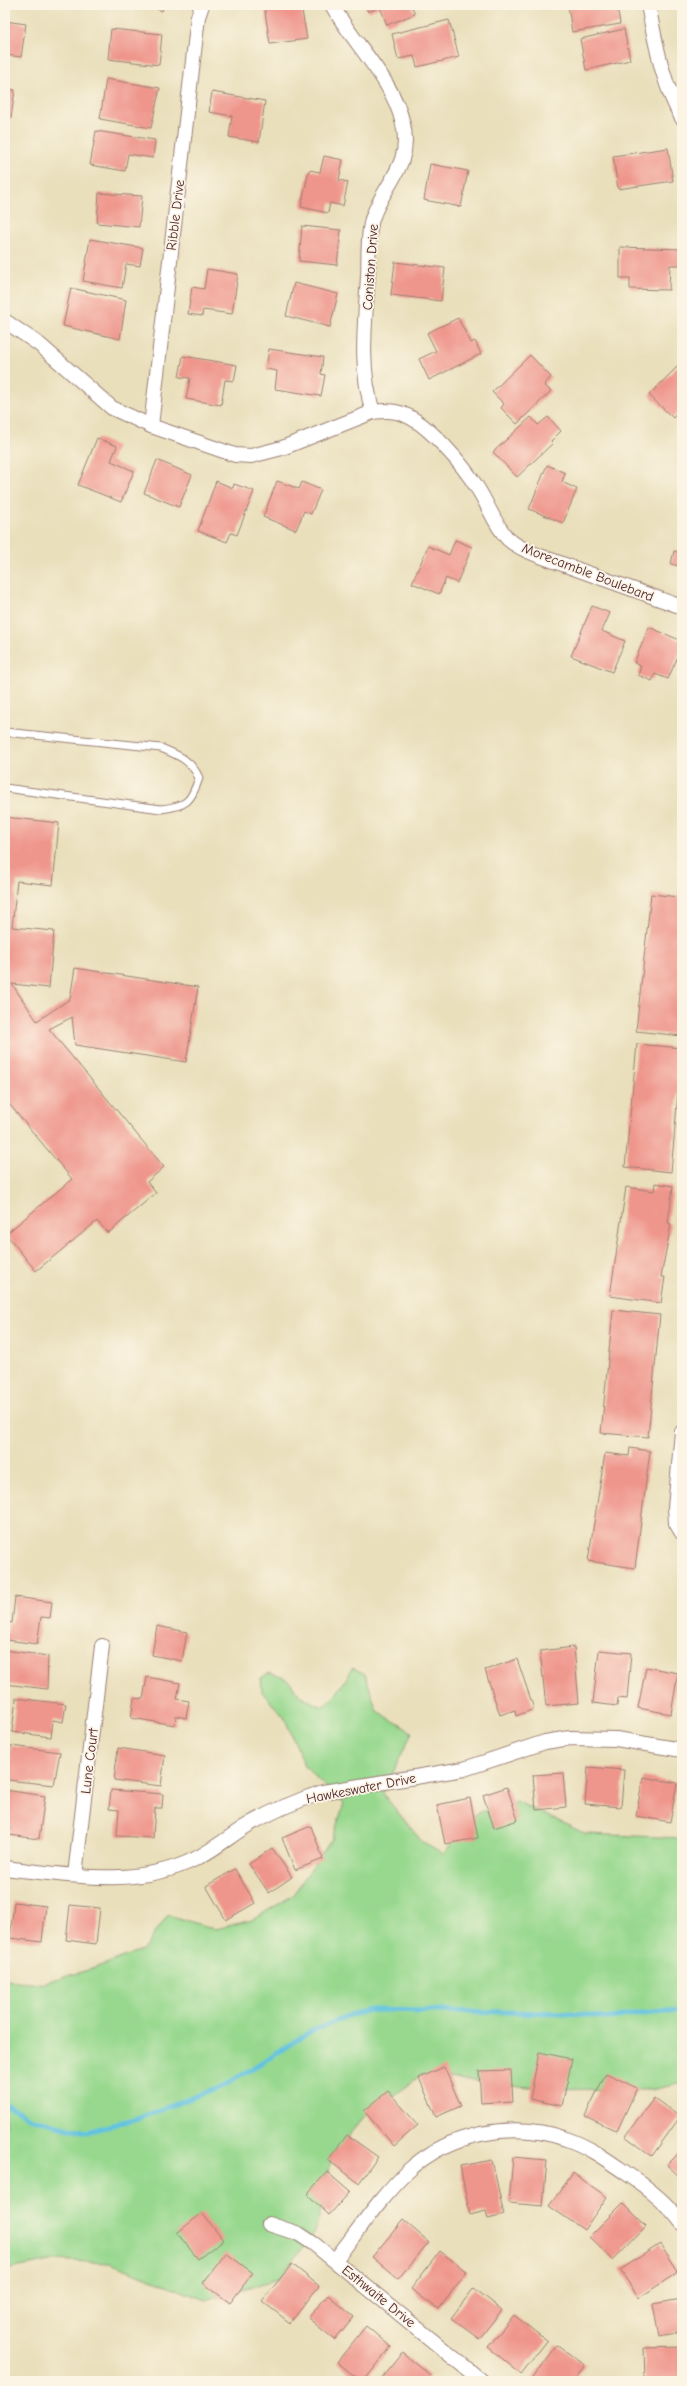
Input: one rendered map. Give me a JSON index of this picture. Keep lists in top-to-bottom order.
{
  "streets": {
    "street": [
      "Ribble Drive",
      "Coniston Drive",
      "Morecamble Boulebard",
      "Lune Court",
      "Hawkeswater Drive",
      "Esthwaite Drive"
    ]
  },
  "crossings": [
    ["Ribble Drive", "Morecamble Boulebard"],
    ["Coniston Drive", "Morecamble Boulebard"],
    ["Lune Court", "Hawkeswater Drive"]
  ]
}
